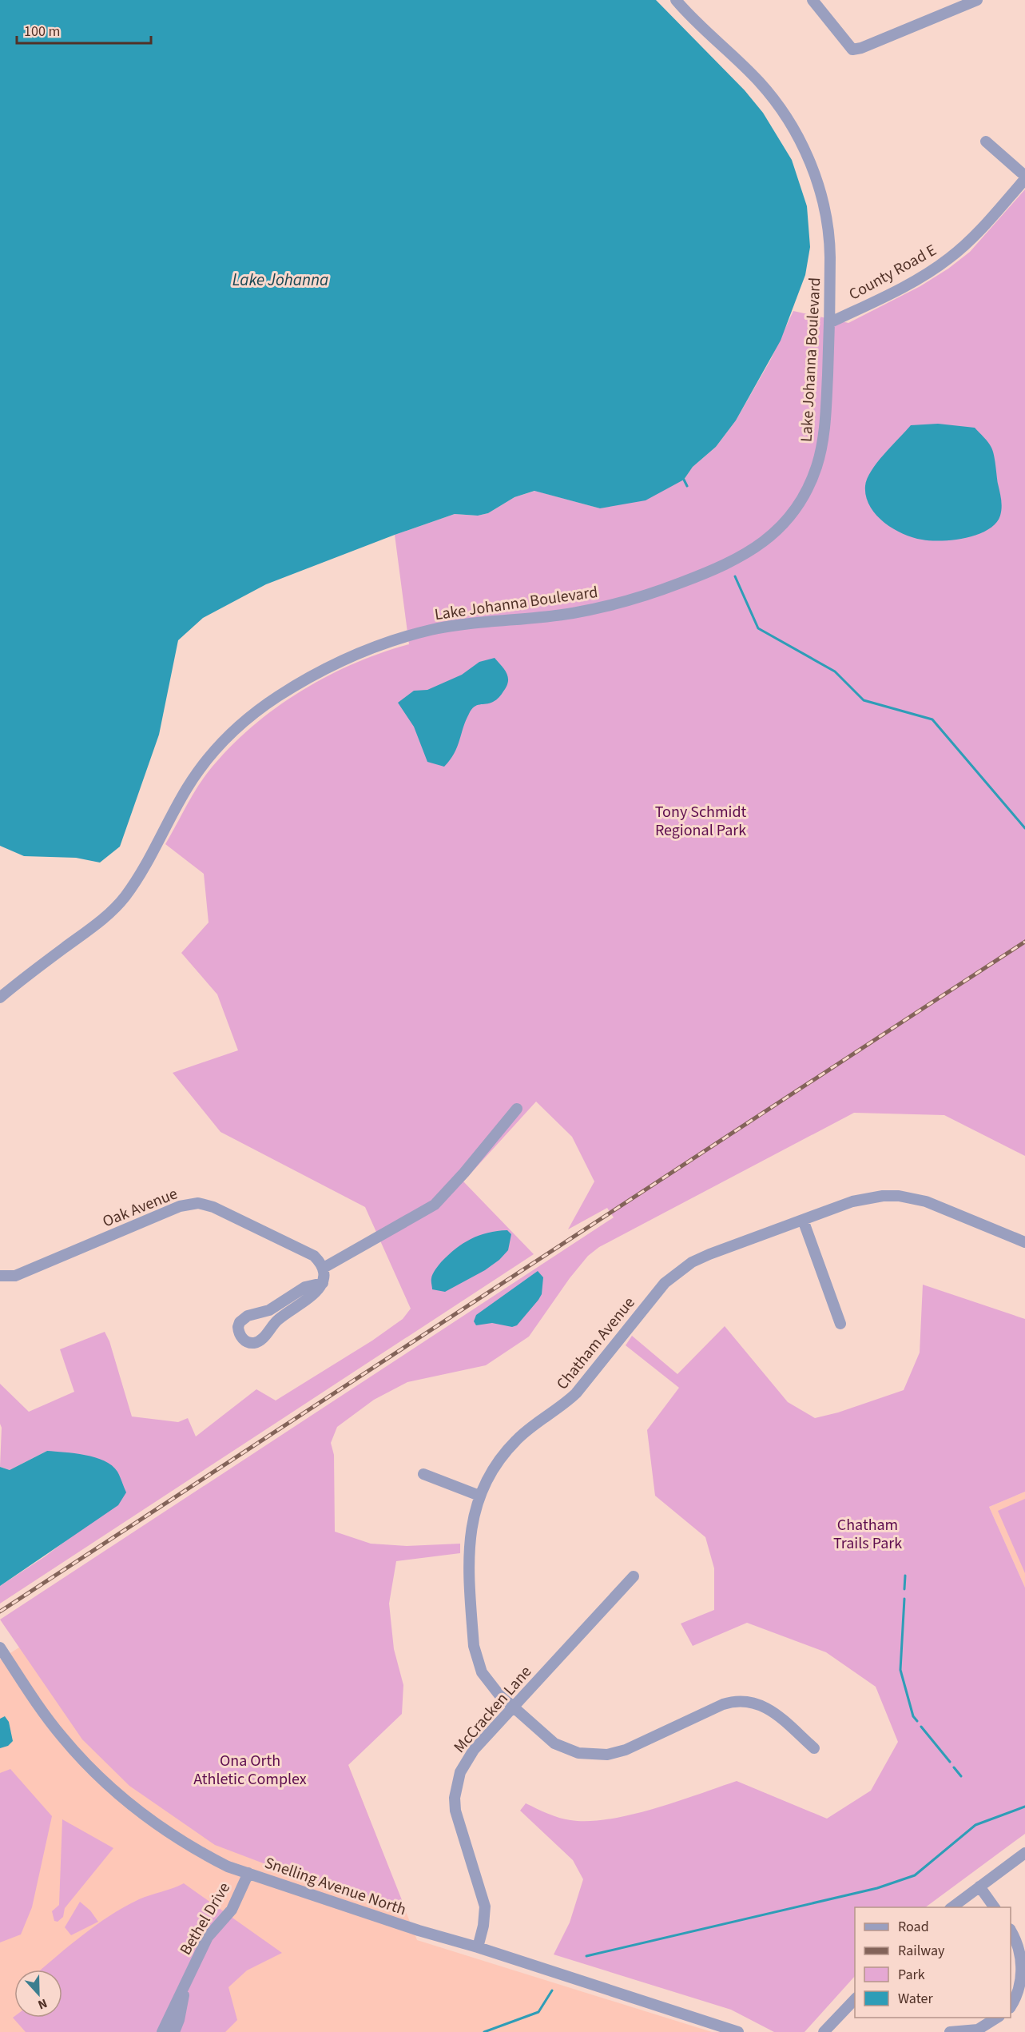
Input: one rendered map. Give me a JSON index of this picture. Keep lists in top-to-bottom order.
{
  "streets": {
    "street": [
      "County Road E",
      "Lake Johanna Boulevard",
      "Oak Avenue",
      "Chatham Avenue",
      "McCracken Lane",
      "Snelling Avenue North",
      "Bethel Drive"
    ]
  },
  "crossings": [
    ["County Road E", "Lake Johanna Boulevard"],
    ["Chatham Avenue", "McCracken Lane"],
    ["McCracken Lane", "Snelling Avenue North"],
    ["Snelling Avenue North", "Bethel Drive"]
  ],
  "water": ["Lake Johanna"],
  "parks": ["Tony Schmidt Regional Park", "Chatham Trails Park", "Ona Orth Athletic Complex"],
  "legend": [
    "Road",
    "Railway",
    "Park",
    "Water"
  ],
  "scale_bar": "100 m",
  "north": "bottom"
}
